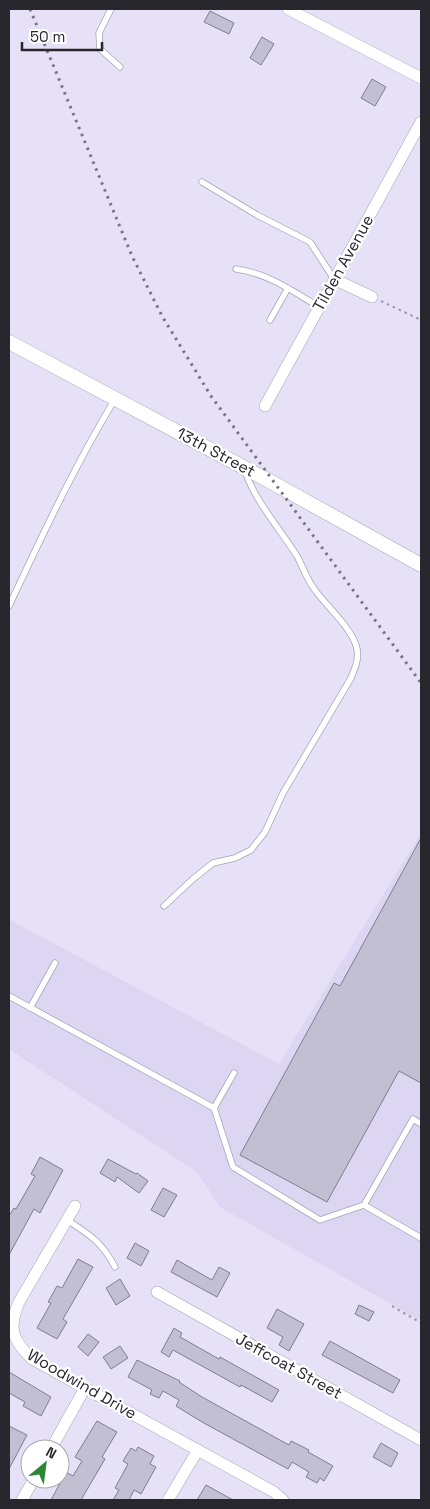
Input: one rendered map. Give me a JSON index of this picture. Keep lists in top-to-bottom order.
{
  "streets": {
    "street": [
      "Tilden Avenue",
      "13th Street",
      "Jeffcoat Street",
      "Woodwind Drive"
    ]
  },
  "scale_bar": "50 m",
  "north": "top right"
}
